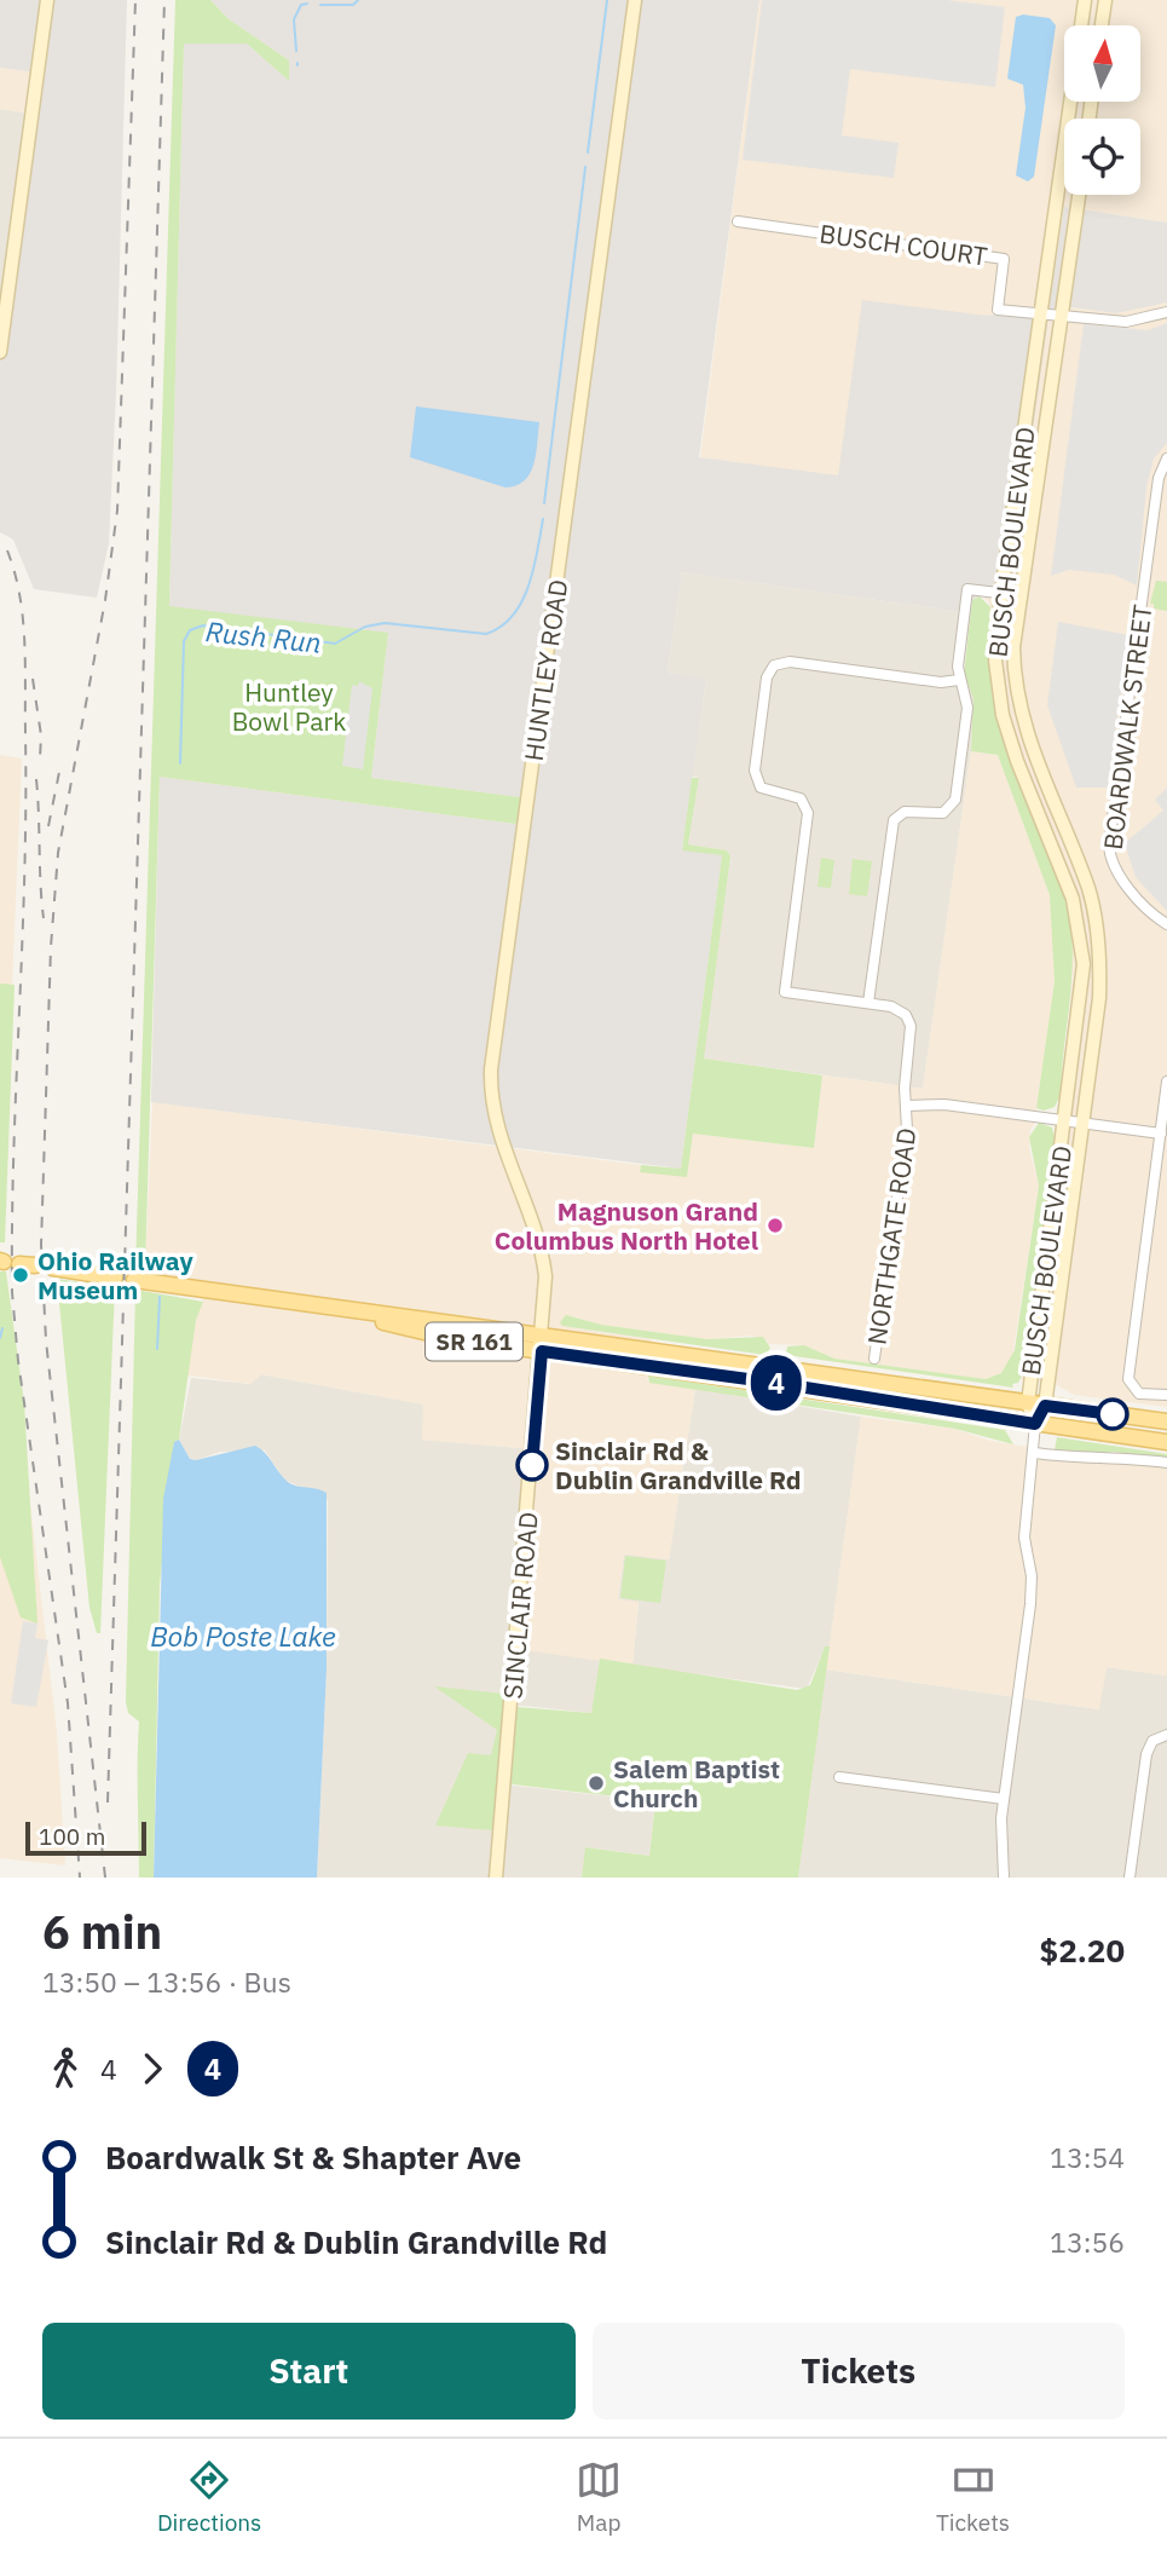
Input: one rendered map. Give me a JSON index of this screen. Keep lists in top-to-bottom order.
{
  "streets": {
    "main road": [
      "BUSCH BOULEVARD",
      "HUNTLEY ROAD",
      "SR 161",
      "SINCLAIR ROAD"
    ],
    "street": ["BUSCH COURT", "BOARDWALK STREET", "NORTHGATE ROAD"]
  },
  "crossings": [
    ["BUSCH COURT", "BUSCH BOULEVARD"],
    ["BUSCH BOULEVARD", "SR 161"],
    ["HUNTLEY ROAD", "SR 161"],
    ["HUNTLEY ROAD", "SINCLAIR ROAD"],
    ["SR 161", "SINCLAIR ROAD"]
  ],
  "water": ["Rush Run", "Bob Poste Lake"],
  "parks": ["Huntley Bowl Park"],
  "places": [
    "Magnuson Grand Columbus North Hotel",
    "Ohio Railway Museum",
    "Sinclair Rd & Dublin Grandville Rd",
    "Salem Baptist Church"
  ],
  "lines": ["bus line 4"],
  "scale_bar": "100 m",
  "north": "top",
  "page": {
    "on_map": "4",
    "scale": "100 m",
    "heading": ["6 min", "13:50 – 13:56 · Bus", "$2.20"],
    "legs": ["4", "4"],
    "list": [
      {
        "name": "Boardwalk St & Shapter Ave",
        "value": "13:54"
      },
      {
        "name": "Sinclair Rd & Dublin Grandville Rd",
        "value": "13:56"
      }
    ],
    "buttons": ["Start", "Tickets"],
    "tabs": ["Directions", "Map", "Tickets"]
  }
}
